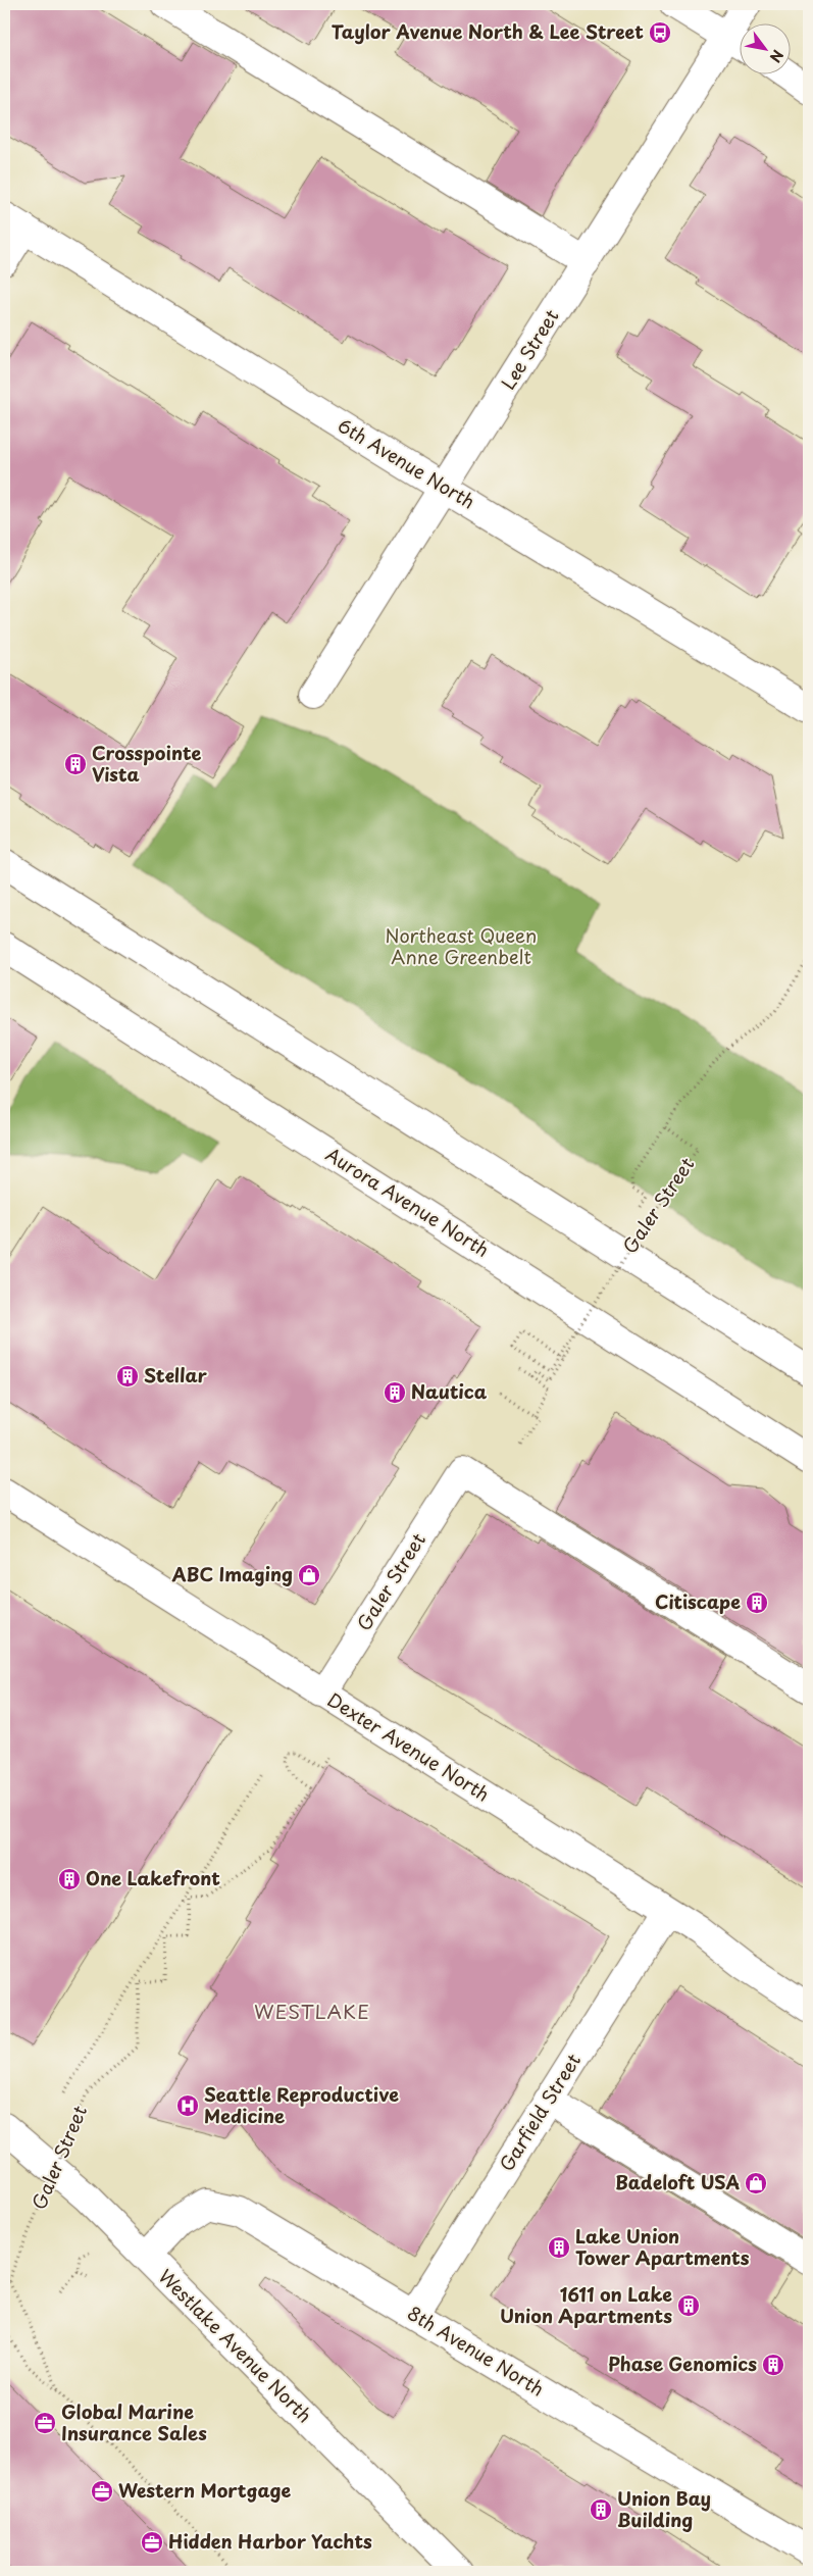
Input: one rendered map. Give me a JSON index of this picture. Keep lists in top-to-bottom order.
{
  "streets": {
    "main road": [
      "Lee Street",
      "6th Avenue North",
      "Aurora Avenue North",
      "Galer Street",
      "Dexter Avenue North",
      "Garfield Street",
      "Westlake Avenue North",
      "8th Avenue North"
    ]
  },
  "crossings": [
    ["Lee Street", "6th Avenue North"],
    ["Galer Street", "Dexter Avenue North"],
    ["Dexter Avenue North", "Garfield Street"],
    ["Garfield Street", "8th Avenue North"],
    ["Westlake Avenue North", "8th Avenue North"]
  ],
  "districts": ["WESTLAKE"],
  "parks": ["Northeast Queen Anne Greenbelt"],
  "places": {
    "bus stop": ["Taylor Avenue North & Lee Street"],
    "building": [
      "Crosspointe Vista",
      "Stellar",
      "Nautica",
      "Citiscape",
      "One Lakefront",
      "Lake Union Tower Apartments",
      "1611 on Lake Union Apartments",
      "Phase Genomics",
      "Union Bay Building"
    ],
    "shop": ["ABC Imaging", "Badeloft USA"],
    "hospital": ["Seattle Reproductive Medicine"],
    "office": ["Global Marine Insurance Sales", "Western Mortgage", "Hidden Harbor Yachts"]
  },
  "north": "bottom right"
}
